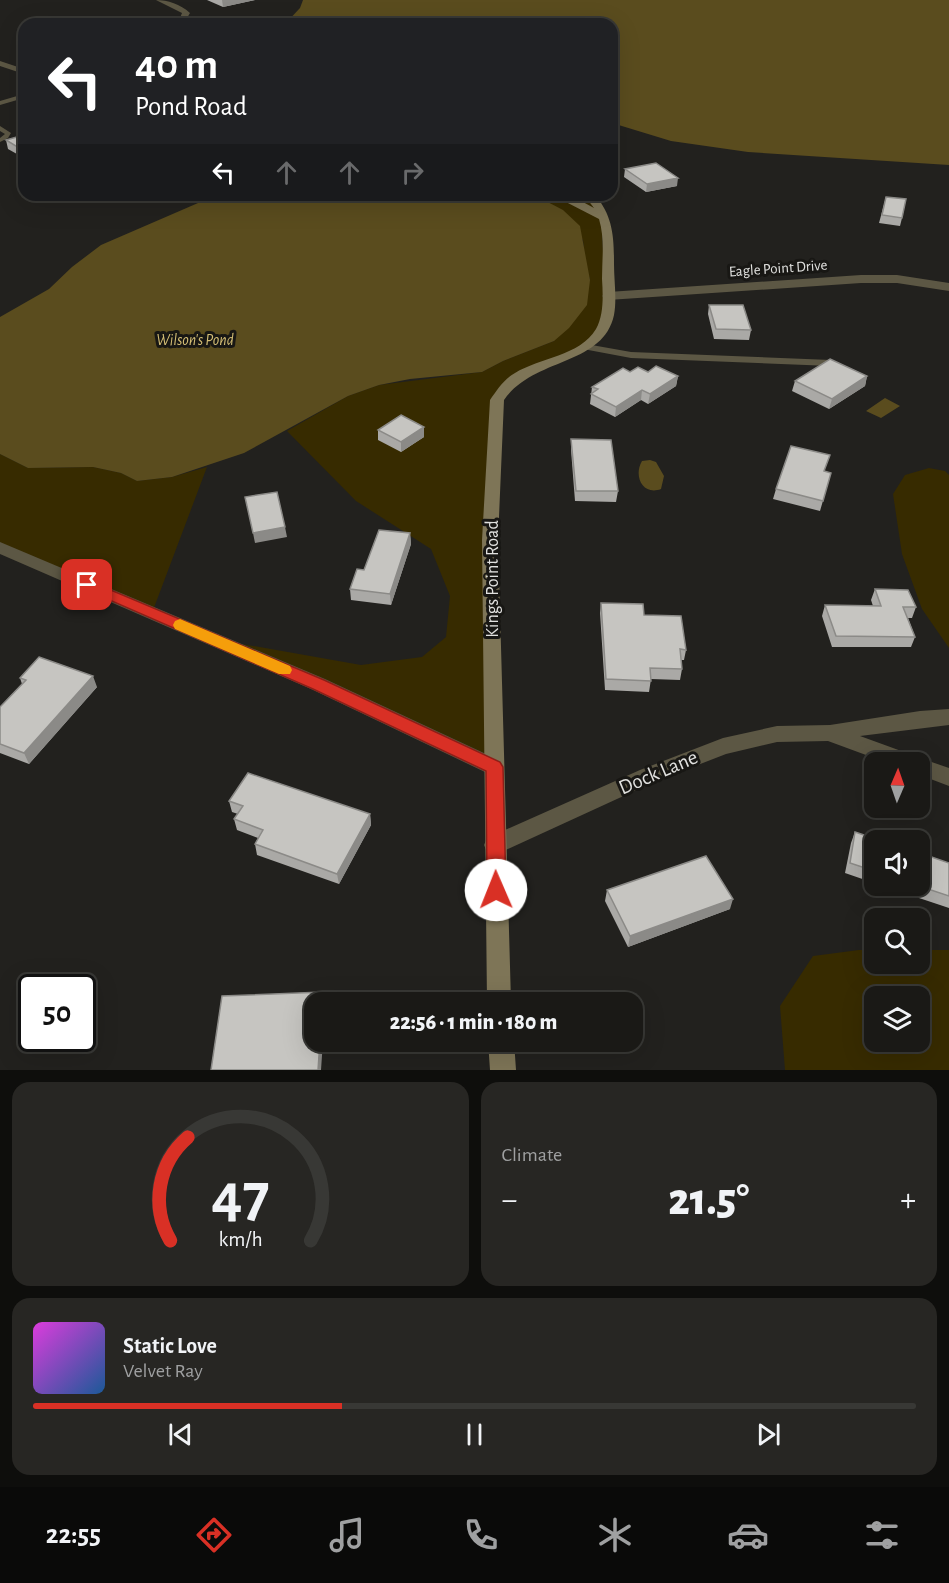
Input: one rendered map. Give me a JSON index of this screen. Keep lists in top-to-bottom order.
{
  "streets": {
    "main road": ["Kings Point Road"],
    "street": ["Eagle Point Drive", "Dock Lane"]
  },
  "crossings": [
    ["Eagle Point Drive", "Kings Point Road"],
    ["Kings Point Road", "Dock Lane"]
  ],
  "water": ["Wilson's Pond"],
  "north": "top",
  "page": {
    "turn": ["40 m", "Pond Road"],
    "limit": "50",
    "trip": "22:56 · 1 min · 180 m",
    "tile": "Climate",
    "heat": ["−", "21.5°", "+"],
    "song": ["Static Love", "Velvet Ray"],
    "tabs": "22:55",
    "gauge": ["47", "km/h"]
  }
}
